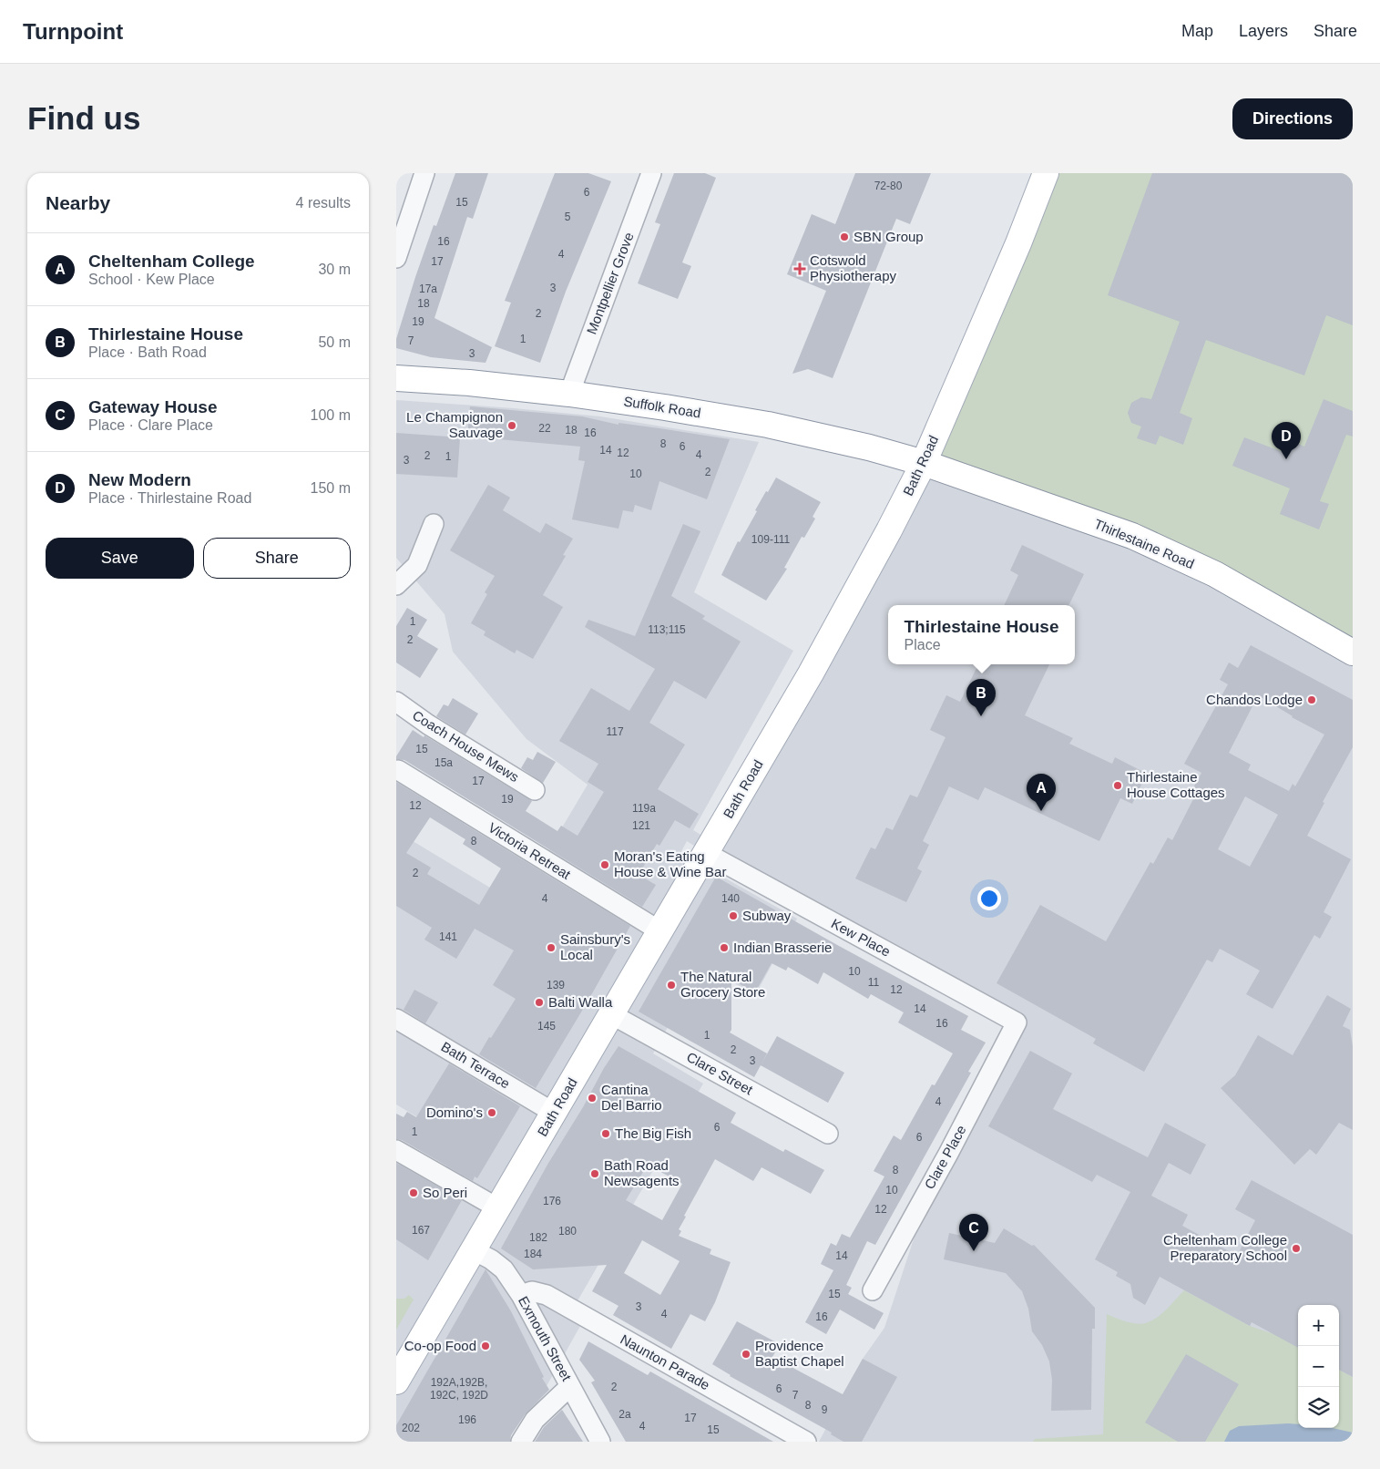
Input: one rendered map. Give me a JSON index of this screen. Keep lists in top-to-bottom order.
{
  "streets": {
    "main road": ["Suffolk Road", "Bath Road", "Thirlestaine Road"],
    "street": [
      "Montpellier Grove",
      "Coach House Mews",
      "Victoria Retreat",
      "Kew Place",
      "Bath Terrace",
      "Clare Street",
      "Clare Place",
      "Exmouth Street",
      "Naunton Parade"
    ]
  },
  "crossings": [
    ["Montpellier Grove", "Suffolk Road"],
    ["Suffolk Road", "Bath Road"],
    ["Suffolk Road", "Thirlestaine Road"],
    ["Bath Road", "Thirlestaine Road"],
    ["Bath Road", "Victoria Retreat"],
    ["Bath Road", "Kew Place"],
    ["Bath Road", "Bath Terrace"],
    ["Bath Road", "Clare Street"],
    ["Bath Road", "Exmouth Street"],
    ["Kew Place", "Clare Place"],
    ["Exmouth Street", "Naunton Parade"]
  ],
  "places": {
    "other": [
      "SBN Group",
      "Le Champignon Sauvage",
      "Chandos Lodge",
      "Thirlestaine House Cottages",
      "Moran's Eating House & Wine Bar",
      "Subway",
      "Sainsbury's Local",
      "Indian Brasserie",
      "The Natural Grocery Store",
      "Balti Walla",
      "Cantina Del Barrio",
      "Domino's",
      "The Big Fish",
      "Bath Road Newsagents",
      "So Peri",
      "Cheltenham College Preparatory School",
      "Co-op Food",
      "Providence Baptist Chapel"
    ],
    "health": ["Cotswold Physiotherapy"]
  },
  "house_numbers": [
    "72-80",
    "6",
    "15",
    "5",
    "16",
    "4",
    "17",
    "3",
    "17a",
    "18",
    "2",
    "19",
    "1",
    "7",
    "3",
    "22",
    "18",
    "16",
    "8",
    "6",
    "14",
    "12",
    "4",
    "2",
    "1",
    "3",
    "2",
    "10",
    "109-111",
    "1",
    "113;115",
    "2",
    "117",
    "15",
    "15a",
    "17",
    "19",
    "12",
    "119a",
    "121",
    "8",
    "2",
    "4",
    "140",
    "141",
    "10",
    "11",
    "139",
    "12",
    "14",
    "16",
    "145",
    "1",
    "2",
    "3",
    "4",
    "6",
    "1",
    "6",
    "8",
    "10",
    "176",
    "12",
    "167",
    "180",
    "182",
    "184",
    "14",
    "15",
    "3",
    "4",
    "16",
    "192A,192B, 192C, 192D",
    "2",
    "6",
    "7",
    "8",
    "9",
    "2a",
    "17",
    "196",
    "4",
    "202",
    "15"
  ],
  "page": {
    "header": "Turnpoint",
    "nav": ["Map", "Layers", "Share"],
    "buttons": [
      "Directions",
      ["Save", "Share"]
    ],
    "title": "Find us",
    "heading": ["Nearby", "4 results"],
    "list": [
      {
        "mark": "A",
        "name": "Cheltenham College",
        "note": "School · Kew Place",
        "value": "30 m"
      },
      {
        "mark": "B",
        "name": "Thirlestaine House",
        "note": "Place · Bath Road",
        "value": "50 m"
      },
      {
        "mark": "C",
        "name": "Gateway House",
        "note": "Place · Clare Place",
        "value": "100 m"
      },
      {
        "mark": "D",
        "name": "New Modern",
        "note": "Place · Thirlestaine Road",
        "value": "150 m"
      }
    ],
    "pins": [
      "D",
      "B",
      "A",
      "C"
    ],
    "popup": ["Thirlestaine House", "Place"],
    "map_buttons": ["+", "−"]
  }
}
